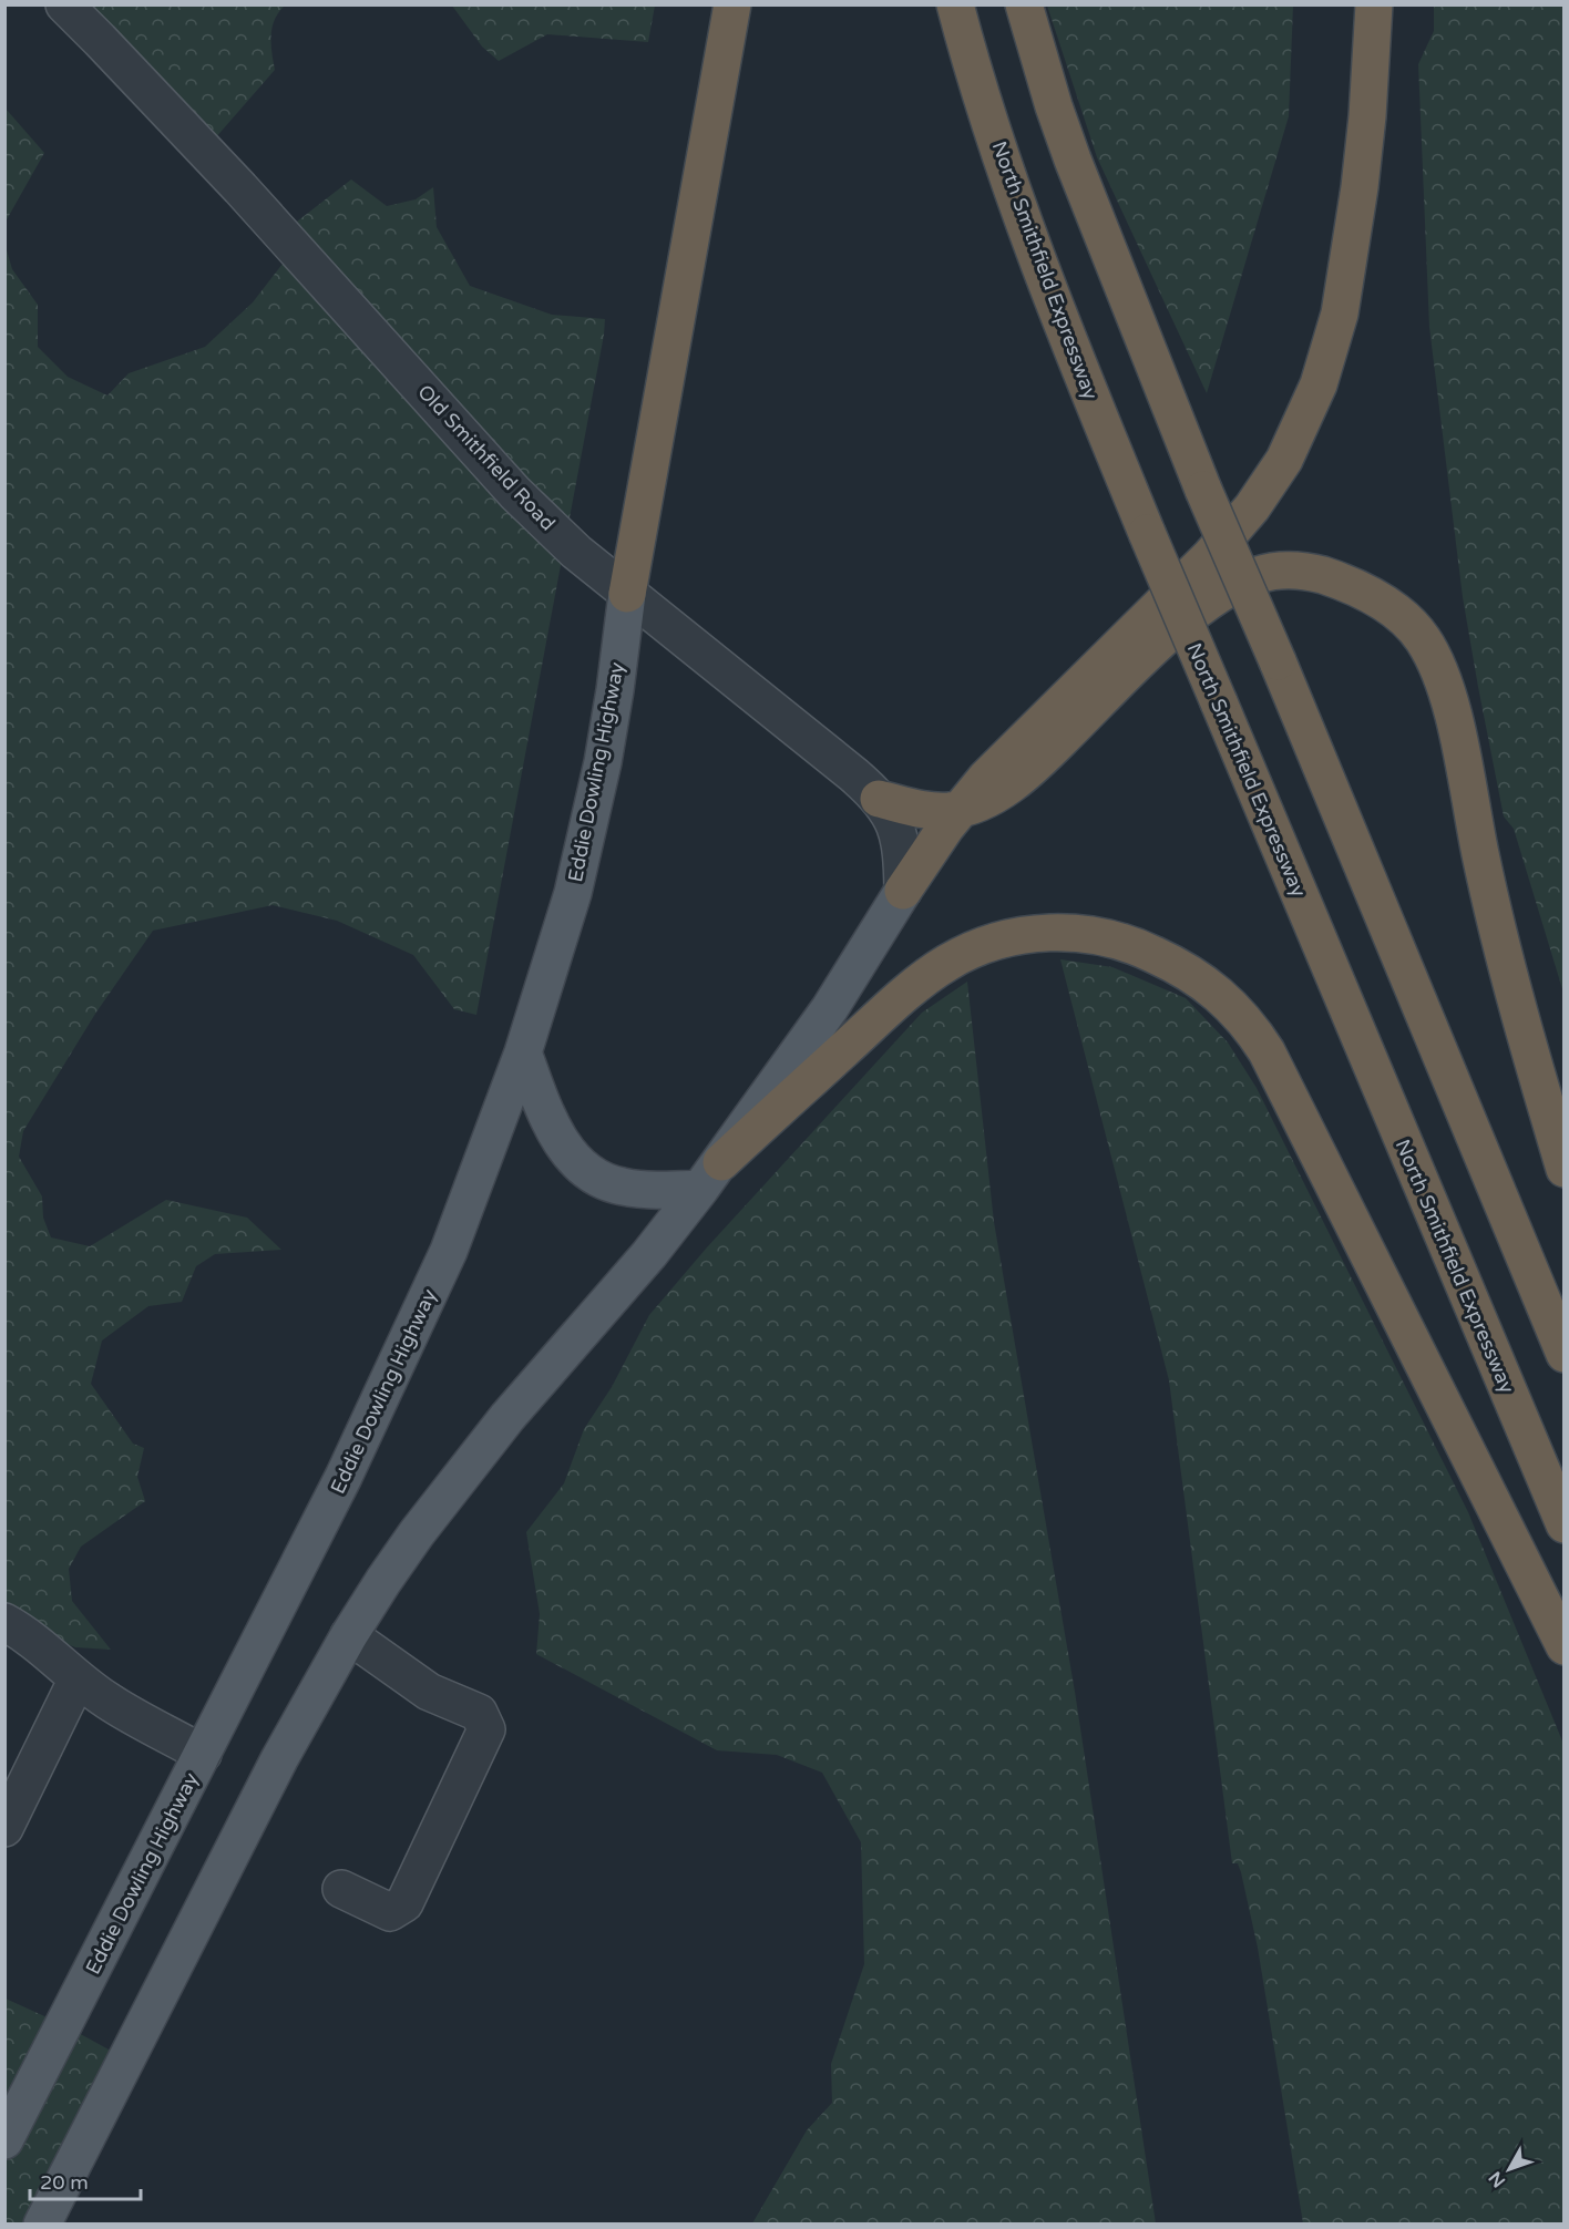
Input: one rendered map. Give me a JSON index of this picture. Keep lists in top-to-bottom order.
{
  "streets": {
    "highway": ["North Smithfield Expressway"],
    "main road": ["Eddie Dowling Highway"],
    "street": ["Old Smithfield Road"]
  },
  "crossings": [
    ["Old Smithfield Road", "Eddie Dowling Highway"]
  ],
  "scale_bar": "20 m",
  "north": "bottom left"
}
